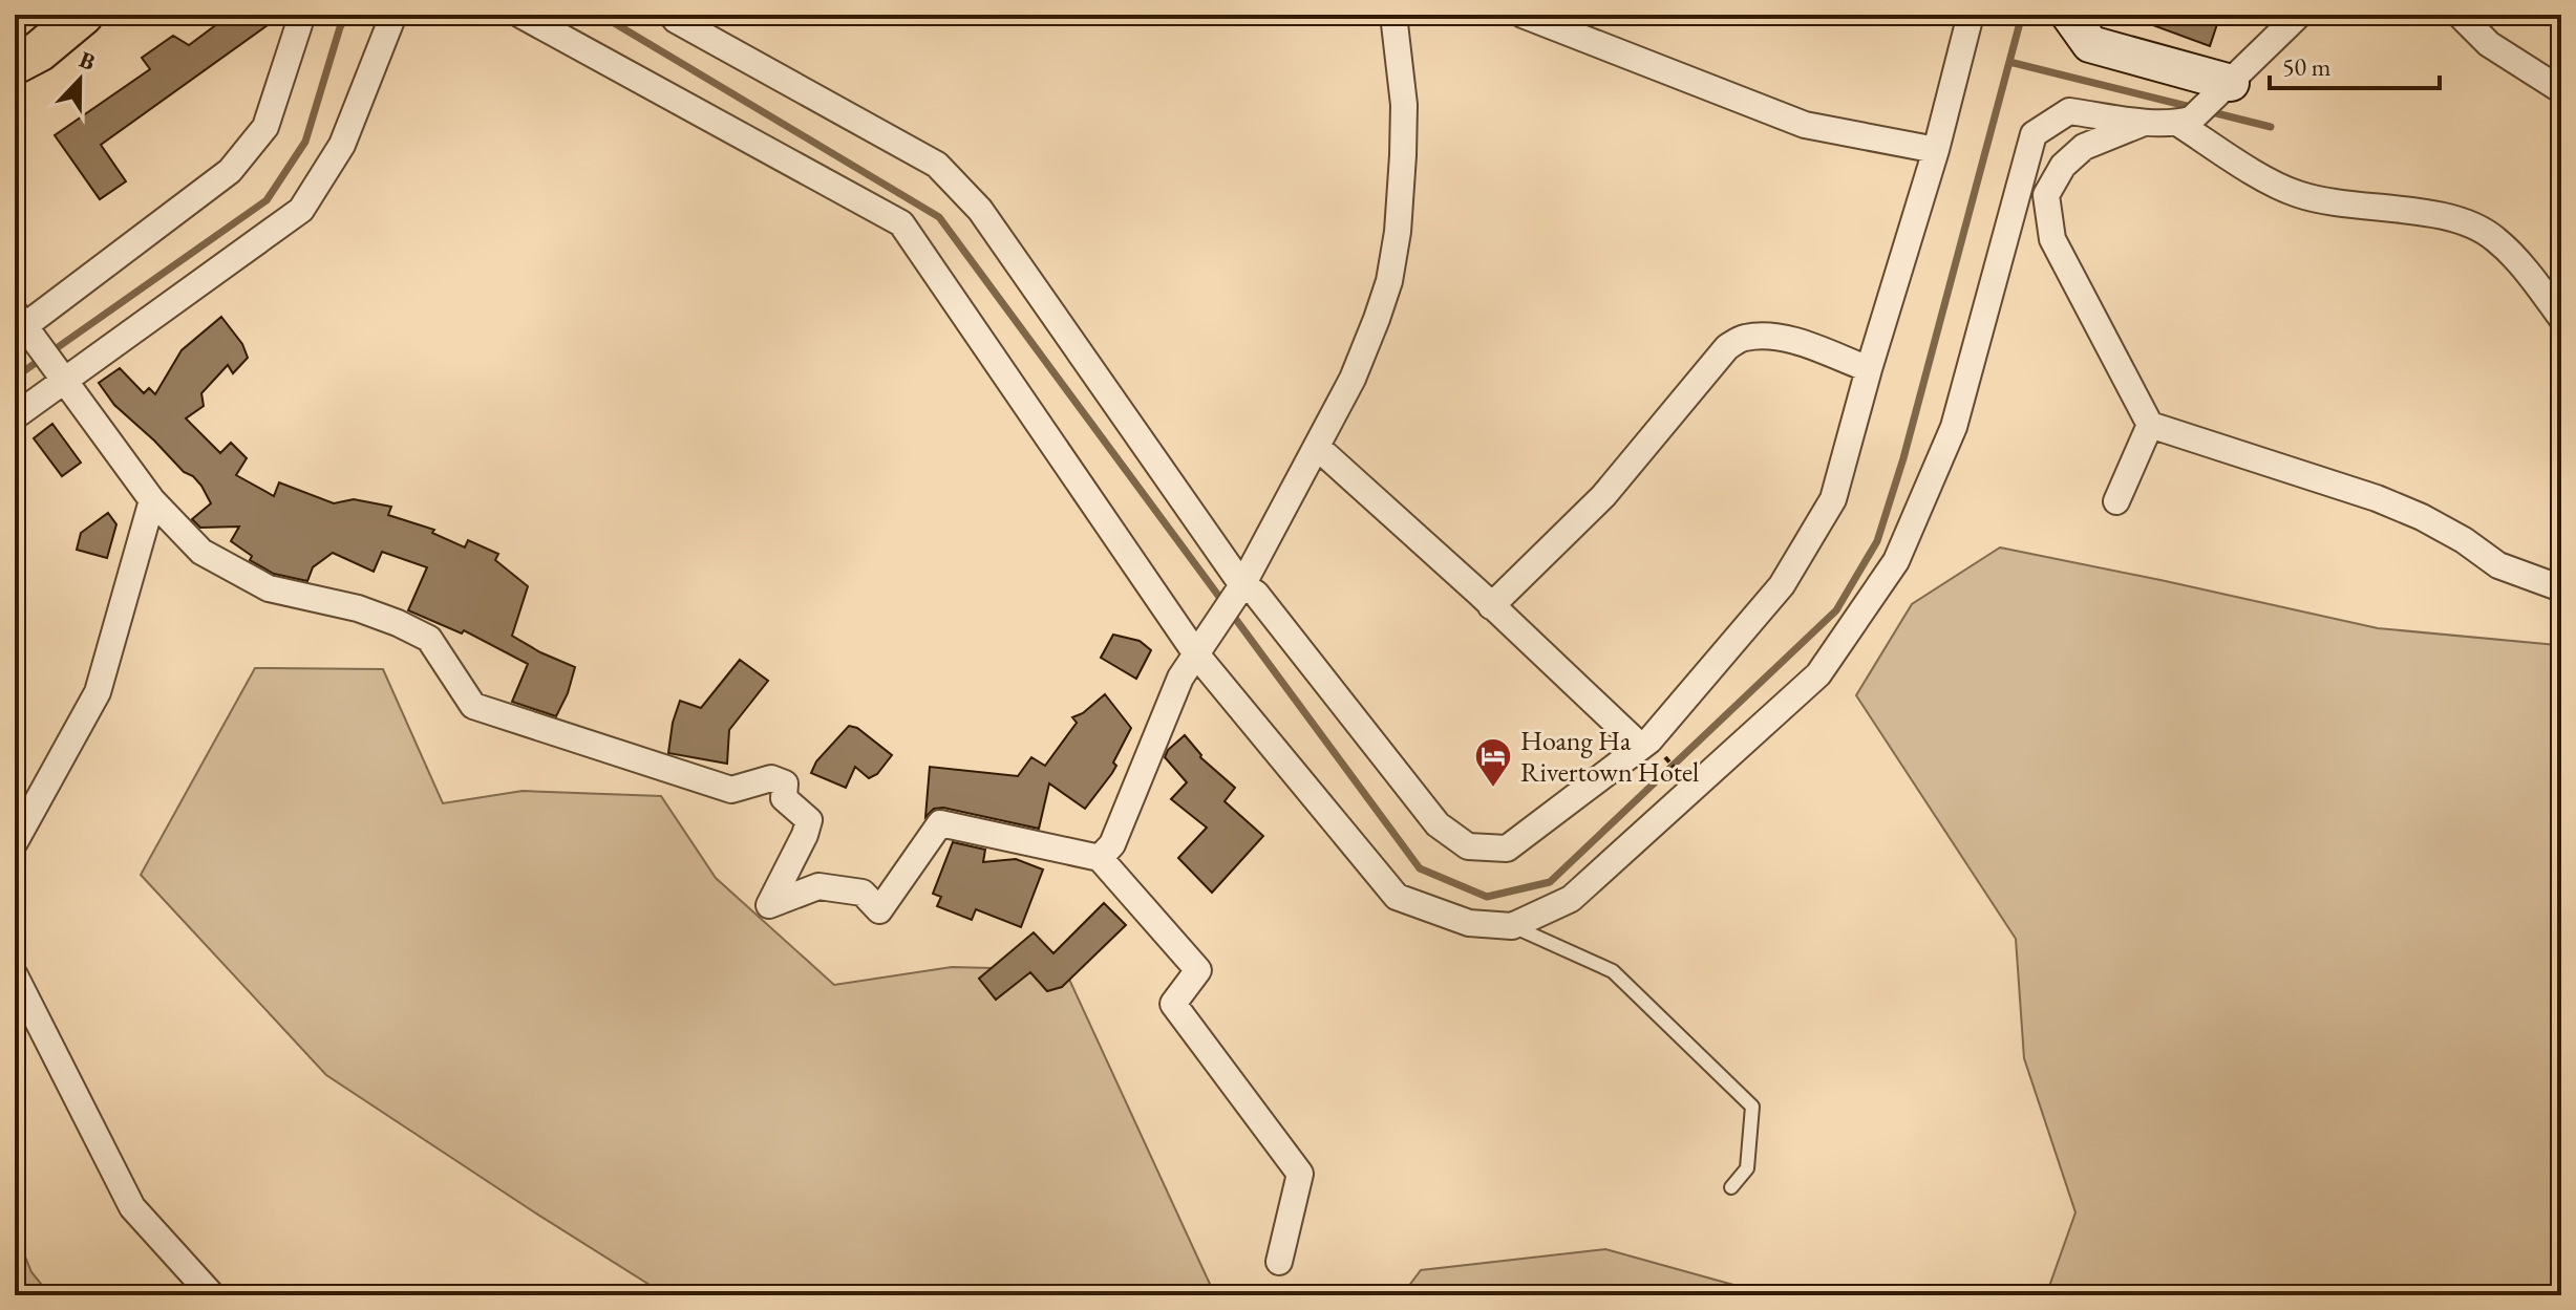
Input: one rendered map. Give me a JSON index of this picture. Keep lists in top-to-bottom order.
{
  "places": {
    "hotel": ["Hoang Ha Rivertown Hotel"]
  },
  "scale_bar": "50 m",
  "north": "top"
}
